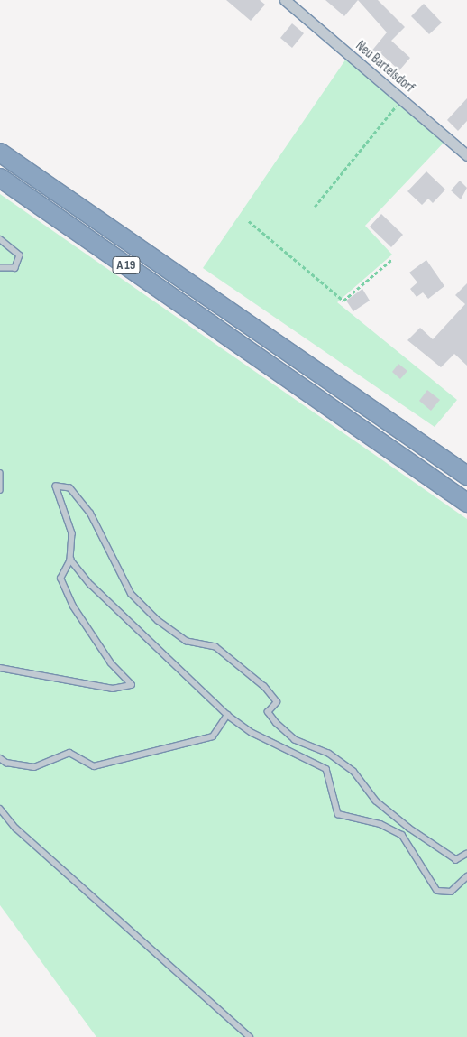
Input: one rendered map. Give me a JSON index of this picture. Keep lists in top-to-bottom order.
{
  "streets": {
    "highway": ["A 19"],
    "street": ["Neu Bartelsdorf"]
  }
}
